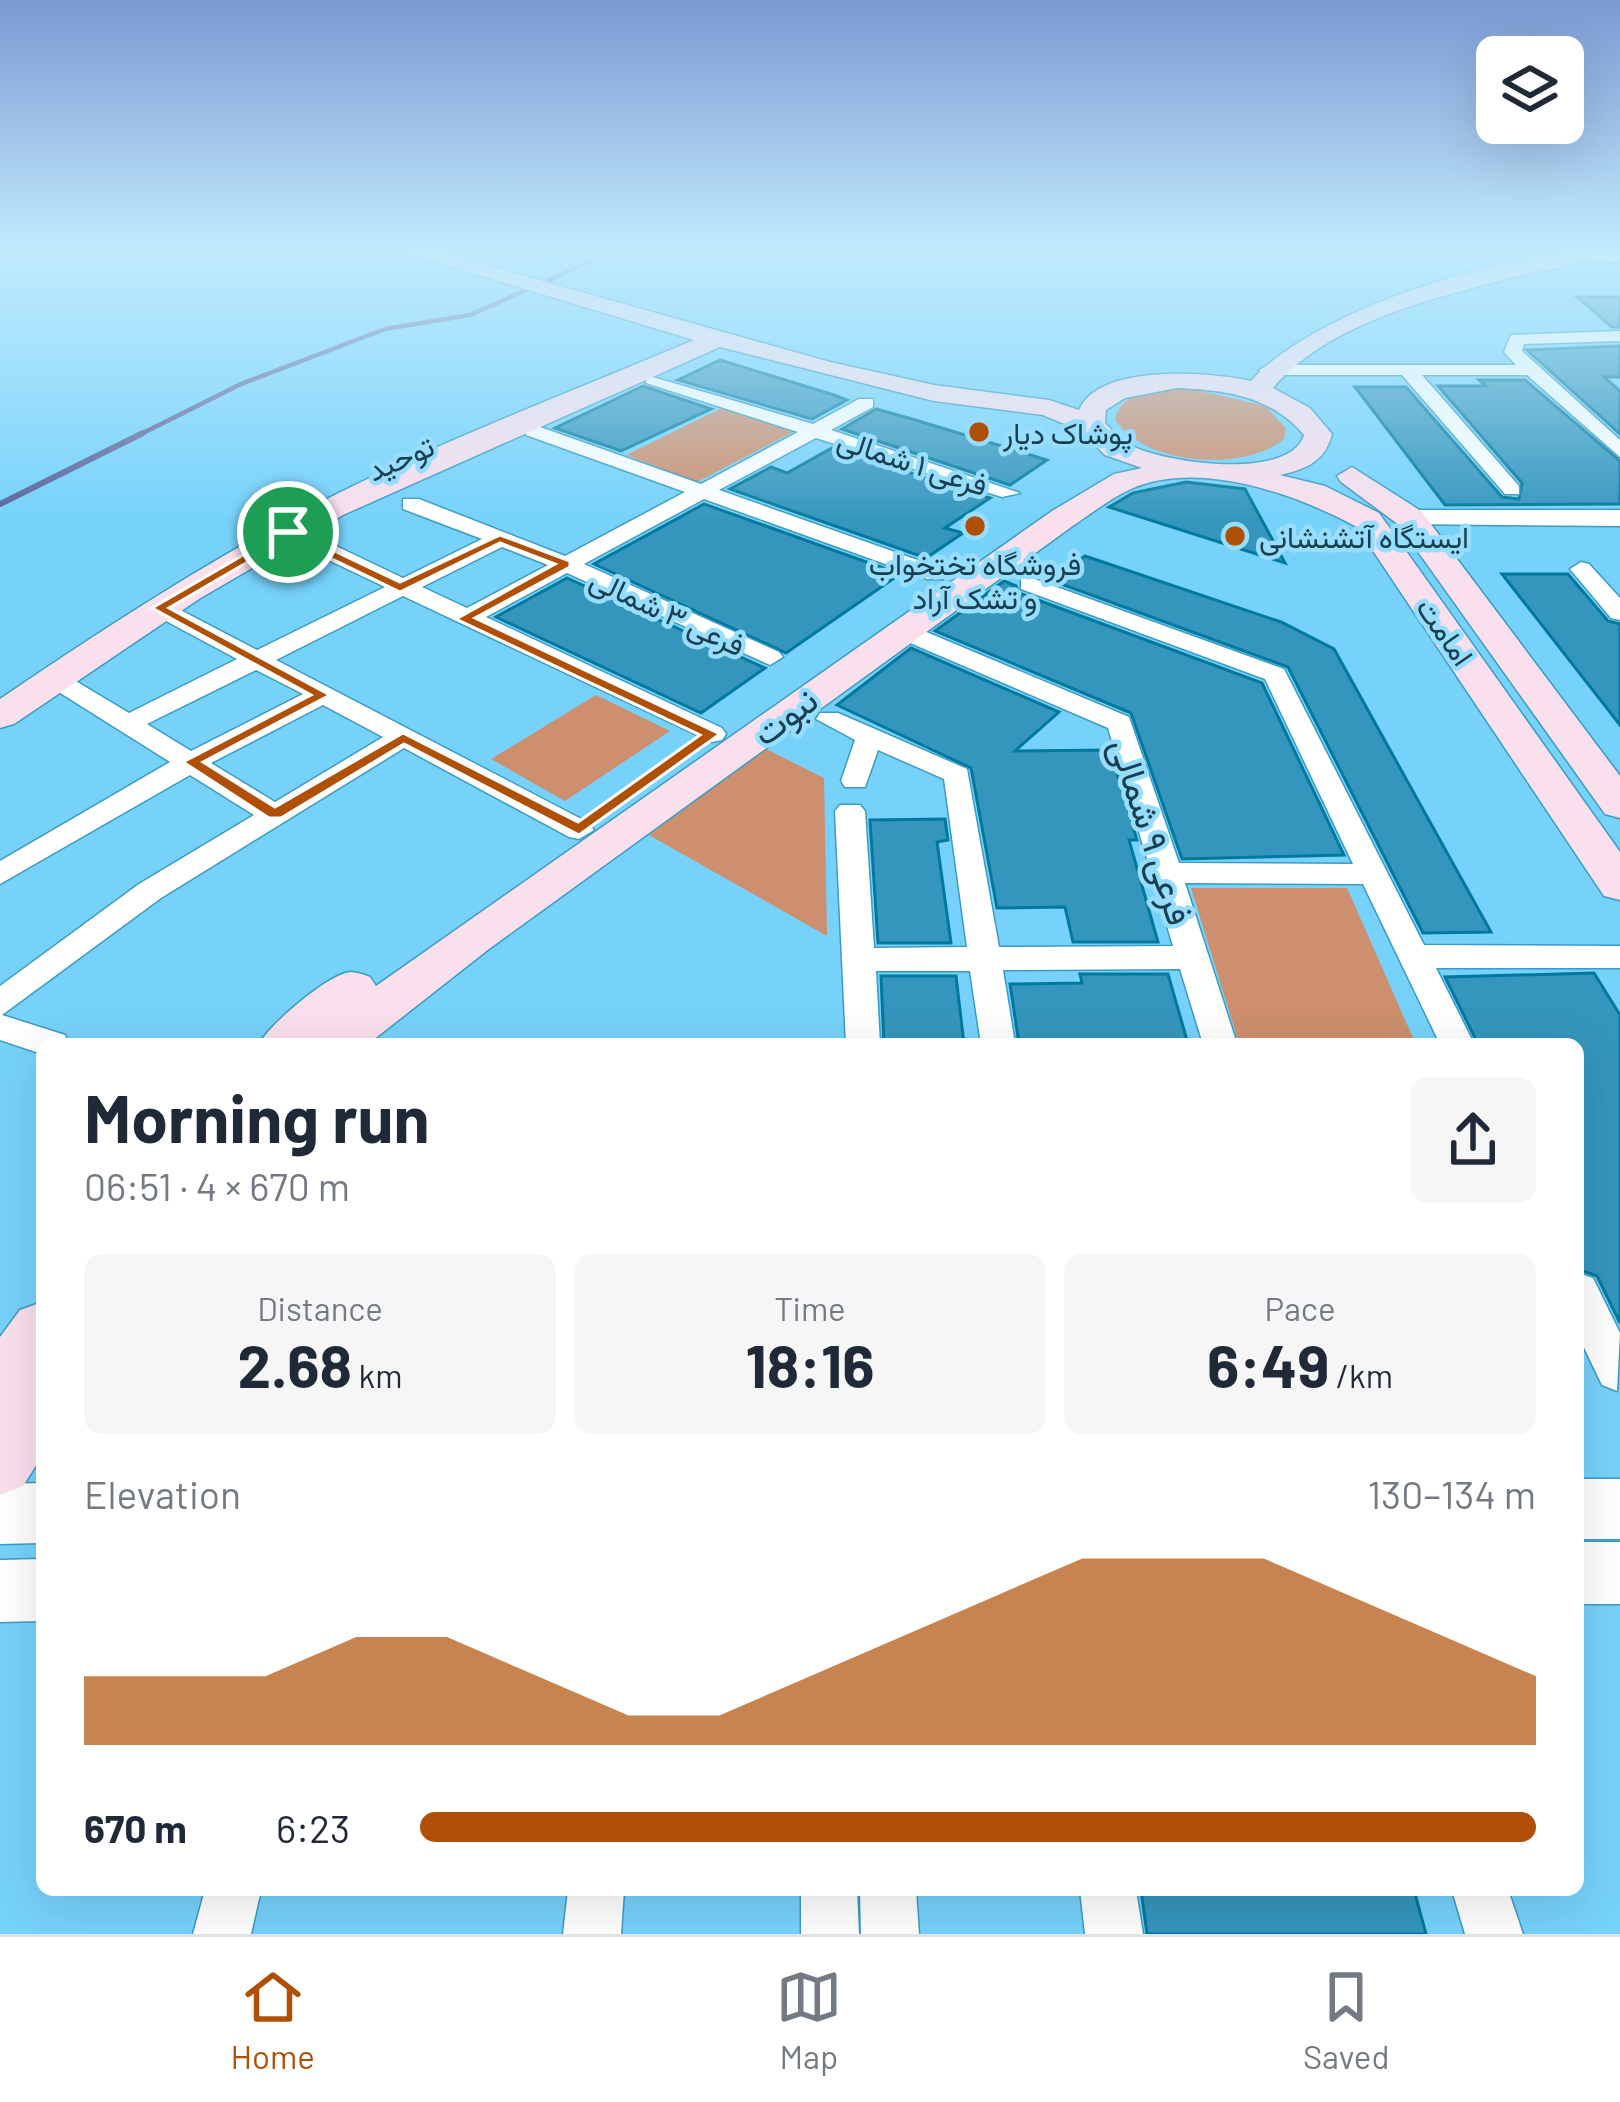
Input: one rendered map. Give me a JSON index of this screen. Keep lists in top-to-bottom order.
{
  "streets": {
    "main road": ["توحید", "امامت", "نبوت"],
    "street": ["فرعی ۱ شمالی", "فرعی ۳ شمالی", "فرعی ۹ شمالی"]
  },
  "crossings": [
    ["امامت", "نبوت"],
    ["نبوت", "فرعی ۹ شمالی"]
  ],
  "places": ["پوشاک دیار", "فروشگاه تختخواب و تشک آراد", "ایستگاه آتشنشانی"],
  "page": {
    "heading": ["Morning run", "06:51 · 4 × 670 m"],
    "stats": [
      ["Distance", "2.68 km"],
      ["Time", "18:16"],
      ["Pace", "6:49 /km"]
    ],
    "chart": ["Elevation", "130–134 m"],
    "list": [
      {
        "name": "670 m",
        "note": "6:23"
      }
    ],
    "tabs": ["Home", "Map", "Saved"]
  }
}
